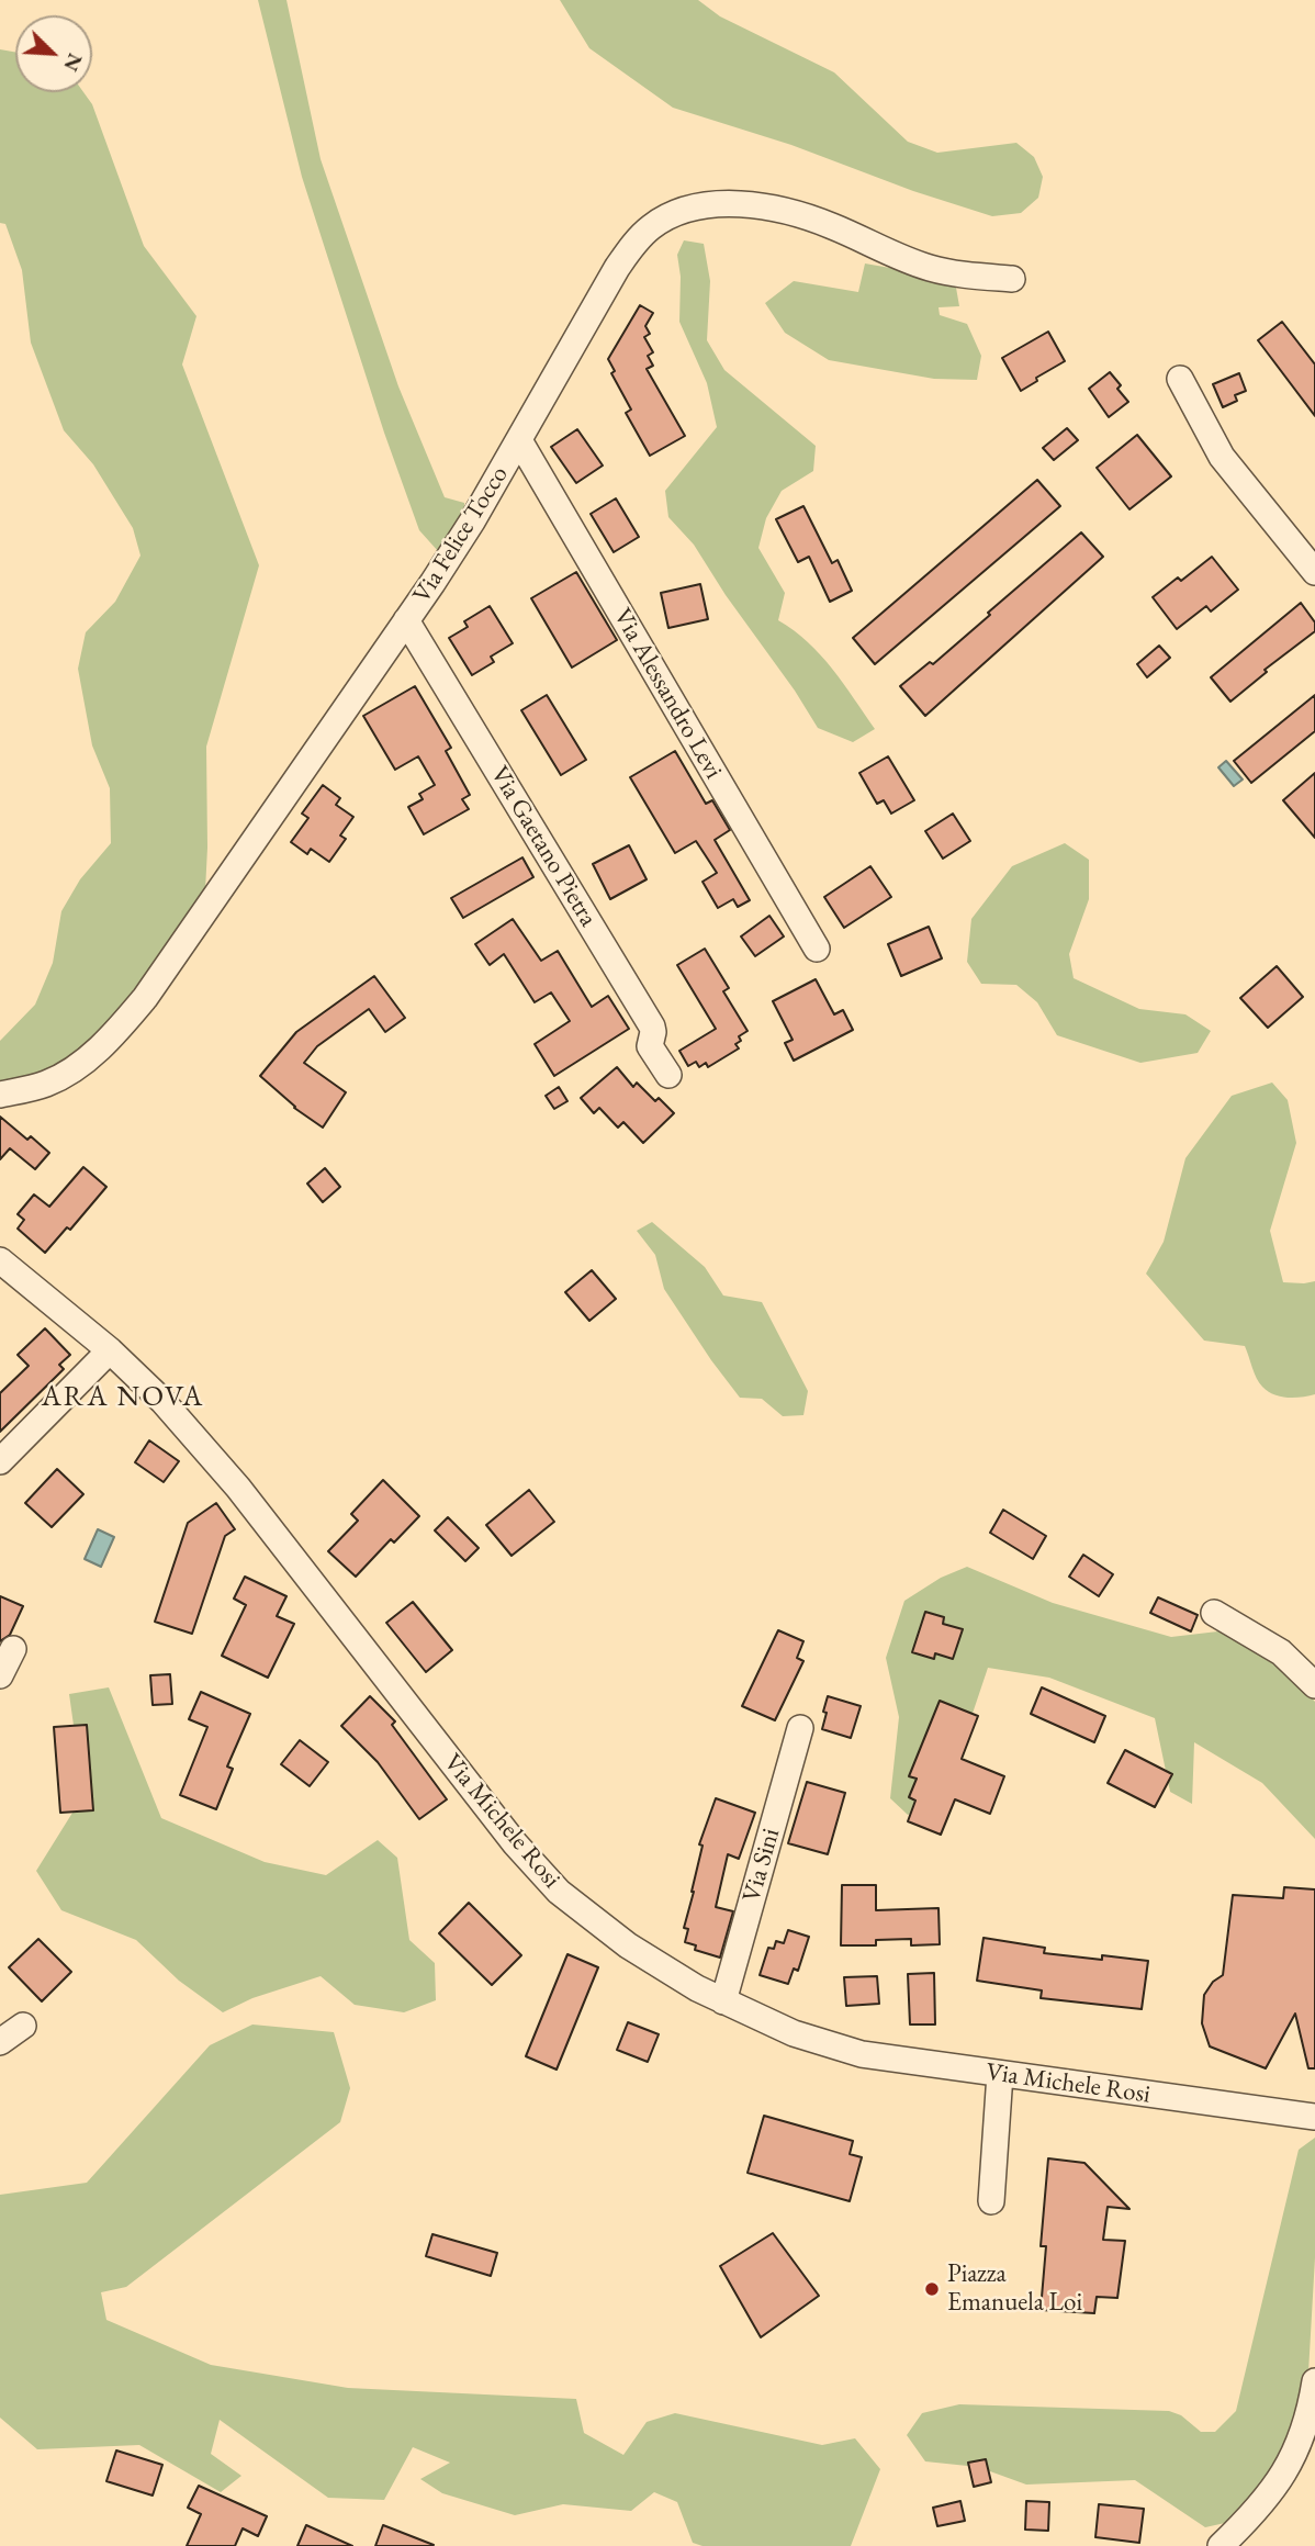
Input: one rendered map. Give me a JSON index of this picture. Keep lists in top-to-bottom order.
{
  "streets": {
    "street": [
      "Via Felice Tocco",
      "Via Alessandro Levi",
      "Via Gaetano Pietra",
      "Via Michele Rosi",
      "Via Sini"
    ]
  },
  "crossings": [
    ["Via Felice Tocco", "Via Alessandro Levi"],
    ["Via Felice Tocco", "Via Gaetano Pietra"],
    ["Via Michele Rosi", "Via Sini"]
  ],
  "districts": ["ARA NOVA"],
  "places": ["Piazza Emanuela Loi"],
  "north": "bottom right"
}
